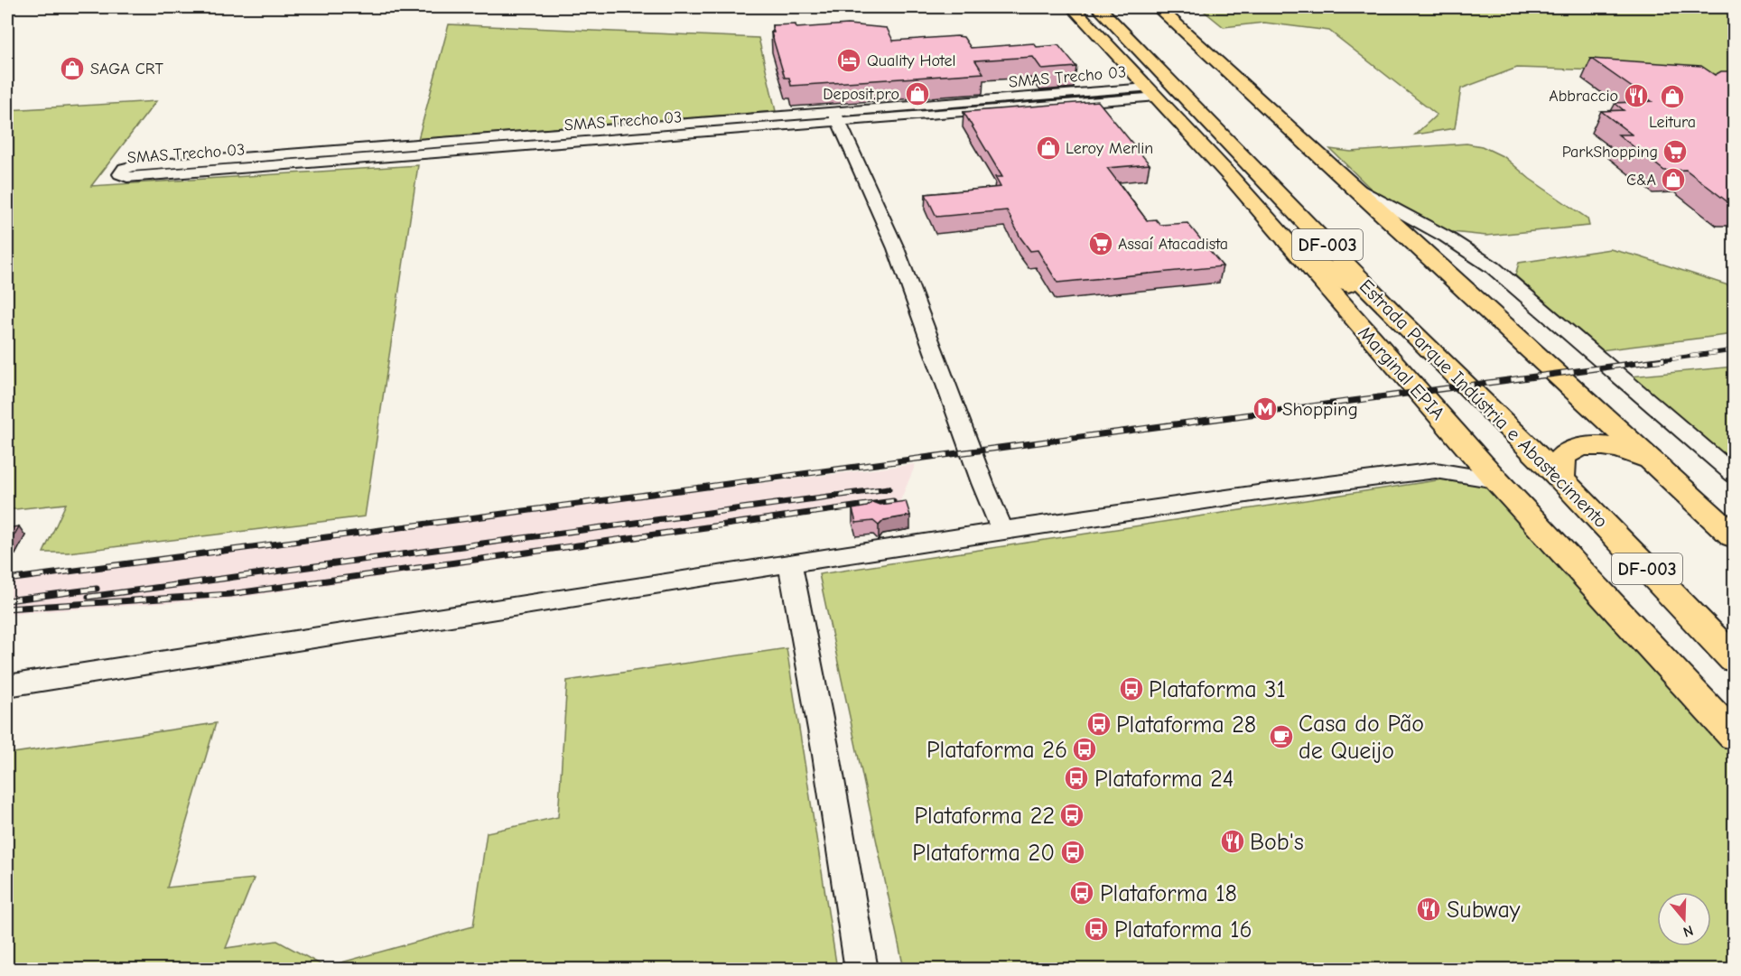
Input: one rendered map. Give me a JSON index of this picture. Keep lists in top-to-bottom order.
{
  "streets": {
    "highway": ["DF-003", "Estrada Parque Indústria e Abastecimento"],
    "main road": ["Marginal EPIA"],
    "street": ["SMAS Trecho 03"]
  },
  "crossings": [
    ["SMAS Trecho 03", "Marginal EPIA"]
  ],
  "places": {
    "hotel": ["Quality Hotel"],
    "shop": [
      "SAGA CRT",
      "Deposit.pro",
      "Leitura",
      "Leroy Merlin",
      "C&A"
    ],
    "restaurant": ["Abbraccio", "Bob's", "Subway"],
    "supermarket": ["ParkShopping", "Assaí Atacadista"],
    "metro station": ["Shopping"],
    "bus stop": [
      "Plataforma 31",
      "Plataforma 28",
      "Plataforma 26",
      "Plataforma 24",
      "Plataforma 22",
      "Plataforma 20",
      "Plataforma 18",
      "Plataforma 16"
    ],
    "cafe": ["Casa do Pão de Queijo"]
  },
  "north": "bottom"
}
